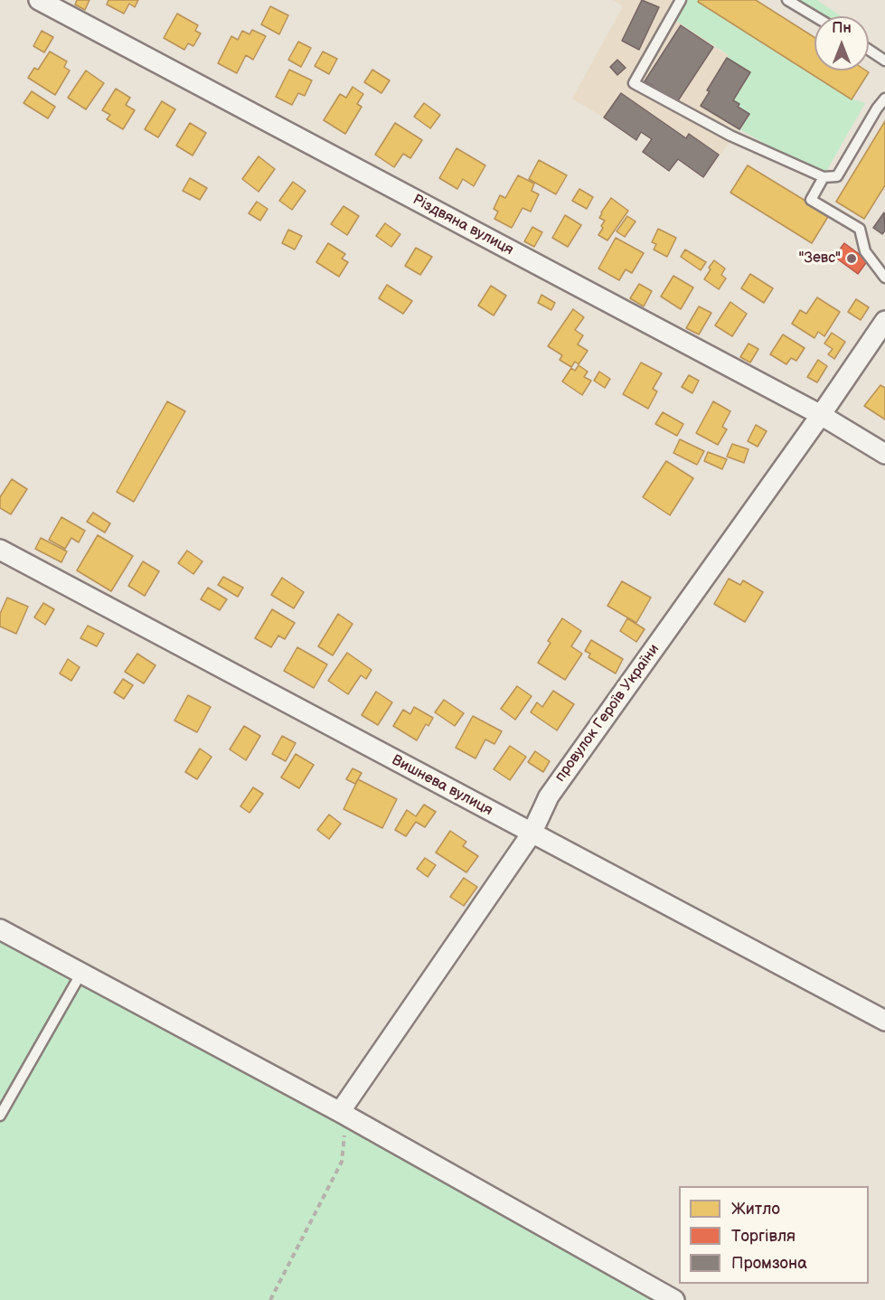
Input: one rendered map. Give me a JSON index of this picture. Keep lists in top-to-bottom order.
{
  "streets": {
    "street": ["Різдвяна вулиця", "провулок Героїв України", "Вишнева вулиця"]
  },
  "crossings": [
    ["Різдвяна вулиця", "провулок Героїв України"],
    ["провулок Героїв України", "Вишнева вулиця"]
  ],
  "places": ["\"Зевс\""],
  "legend": ["Житло", "Торгівля", "Промзона"],
  "north": "top"
}
